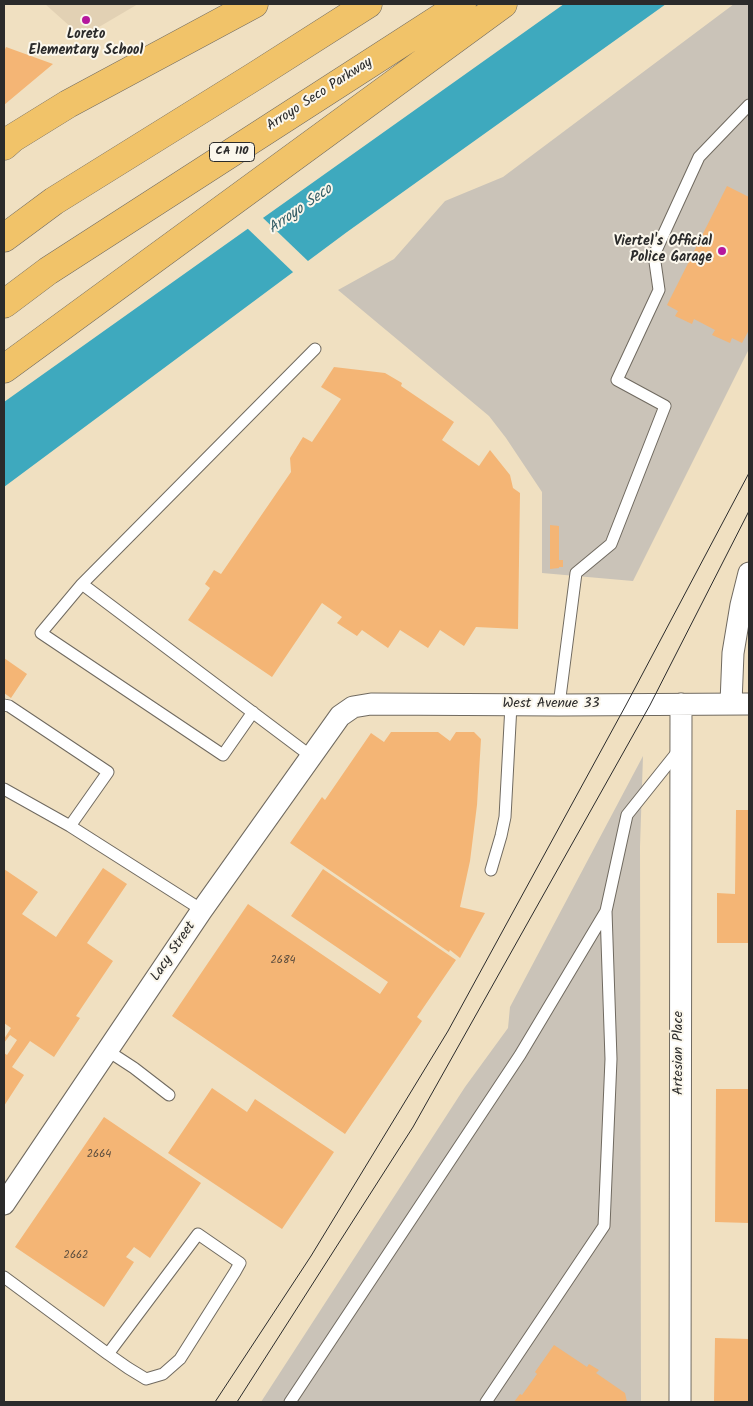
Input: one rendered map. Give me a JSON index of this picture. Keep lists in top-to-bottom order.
{
  "streets": {
    "highway": ["Arroyo Seco Parkway", "CA 110"],
    "street": ["West Avenue 33", "Lacy Street", "Artesian Place"]
  },
  "crossings": [
    ["West Avenue 33", "Lacy Street"],
    ["West Avenue 33", "Artesian Place"]
  ],
  "water": ["Arroyo Seco"],
  "places": ["Loreto Elementary School", "Viertel's Official Police Garage"],
  "house_numbers": ["2684", "2664", "2662"]
}
